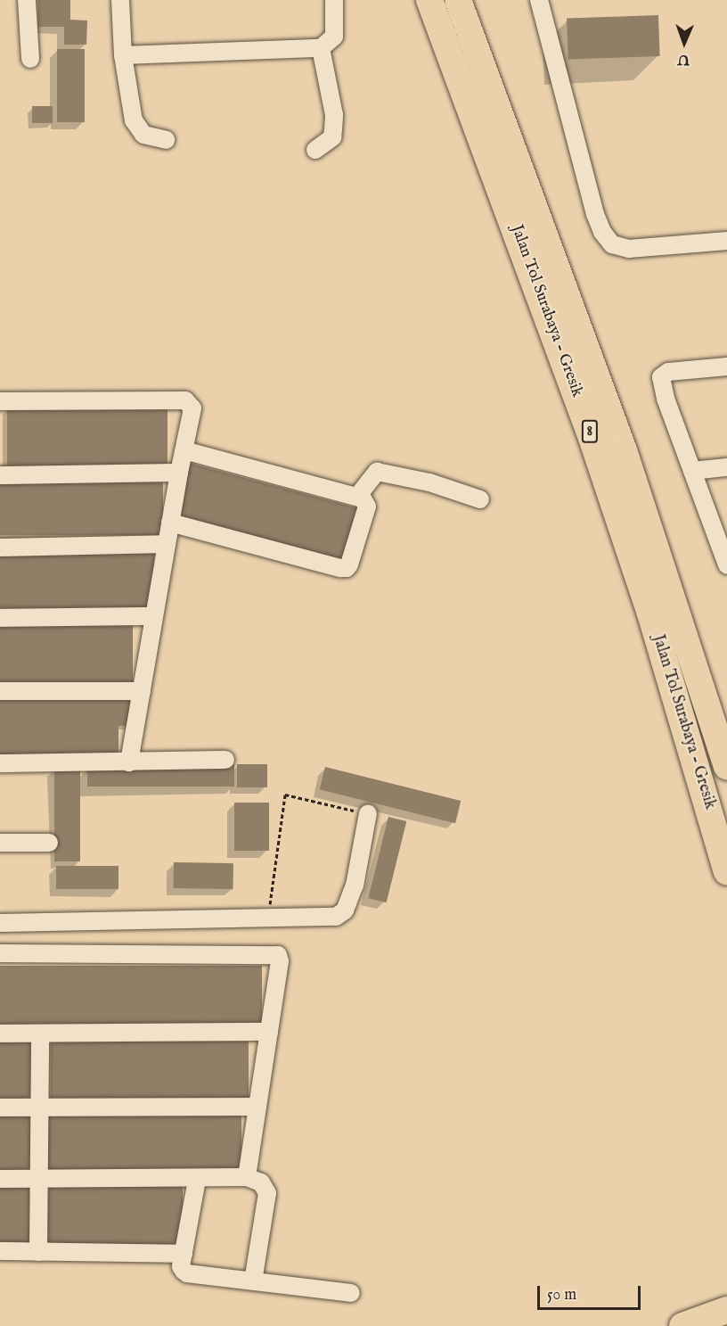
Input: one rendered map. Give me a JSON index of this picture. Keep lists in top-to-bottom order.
{
  "streets": {
    "highway": ["Jalan Tol Surabaya - Gresik", "8"]
  },
  "scale_bar": "50 m",
  "north": "bottom"
}
